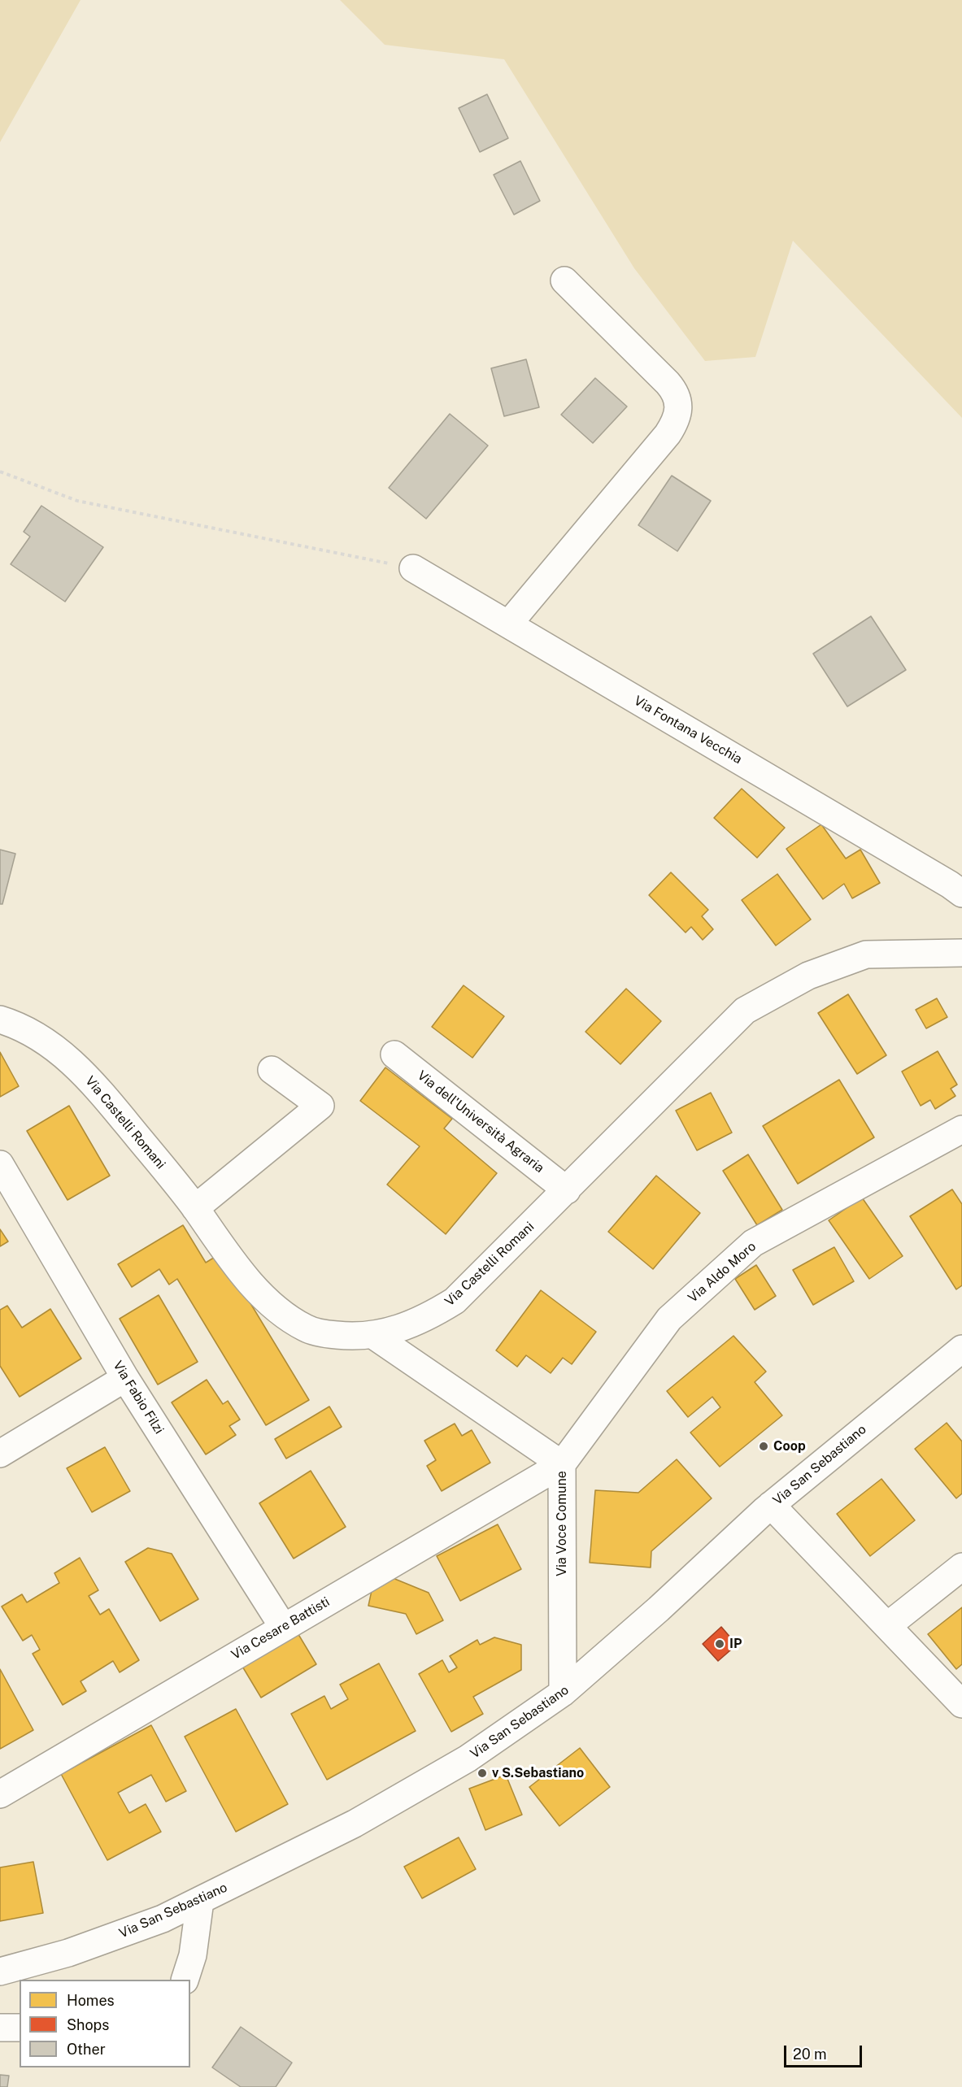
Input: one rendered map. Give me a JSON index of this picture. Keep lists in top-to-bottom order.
{
  "streets": {
    "street": [
      "Via Fontana Vecchia",
      "Via dell'Università Agraria",
      "Via Castelli Romani",
      "Via Aldo Moro",
      "Via Fabio Filzi",
      "Via San Sebastiano",
      "Via Voce Comune",
      "Via Cesare Battisti"
    ]
  },
  "crossings": [
    ["Via dell'Università Agraria", "Via Castelli Romani"],
    ["Via Castelli Romani", "Via Voce Comune"],
    ["Via Aldo Moro", "Via Voce Comune"],
    ["Via Aldo Moro", "Via Cesare Battisti"],
    ["Via Fabio Filzi", "Via Cesare Battisti"],
    ["Via San Sebastiano", "Via Voce Comune"],
    ["Via Voce Comune", "Via Cesare Battisti"]
  ],
  "places": ["Coop", "IP", "v S.Sebastiano"],
  "legend": ["Homes", "Shops", "Other"],
  "scale_bar": "20 m"
}
